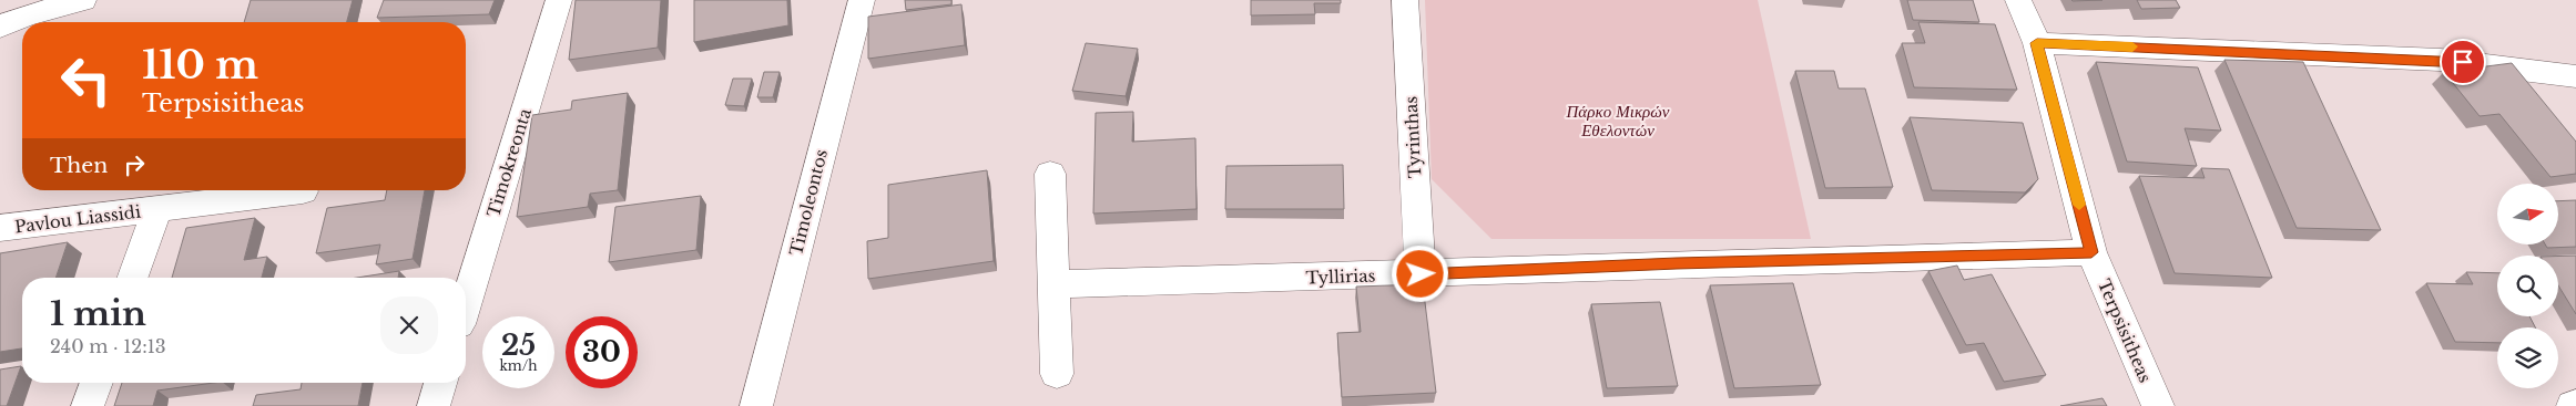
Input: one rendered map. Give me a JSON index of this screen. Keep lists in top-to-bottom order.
{
  "streets": {
    "street": [
      "Tyrinthas",
      "Timokreonta",
      "Timoleontos",
      "Pavlou Liassidi",
      "Tyllirias",
      "Terpsisitheas"
    ]
  },
  "crossings": [
    ["Tyrinthas", "Tyllirias"],
    ["Tyllirias", "Terpsisitheas"]
  ],
  "parks": ["Πάρκο Μικρών Εθελοντών"],
  "north": "right",
  "page": {
    "turn": ["110 m", "Terpsisitheas"],
    "then": "Then",
    "heading": ["1 min", "240 m · 12:13"],
    "speed": "25 km/h",
    "limit": "30"
  }
}
